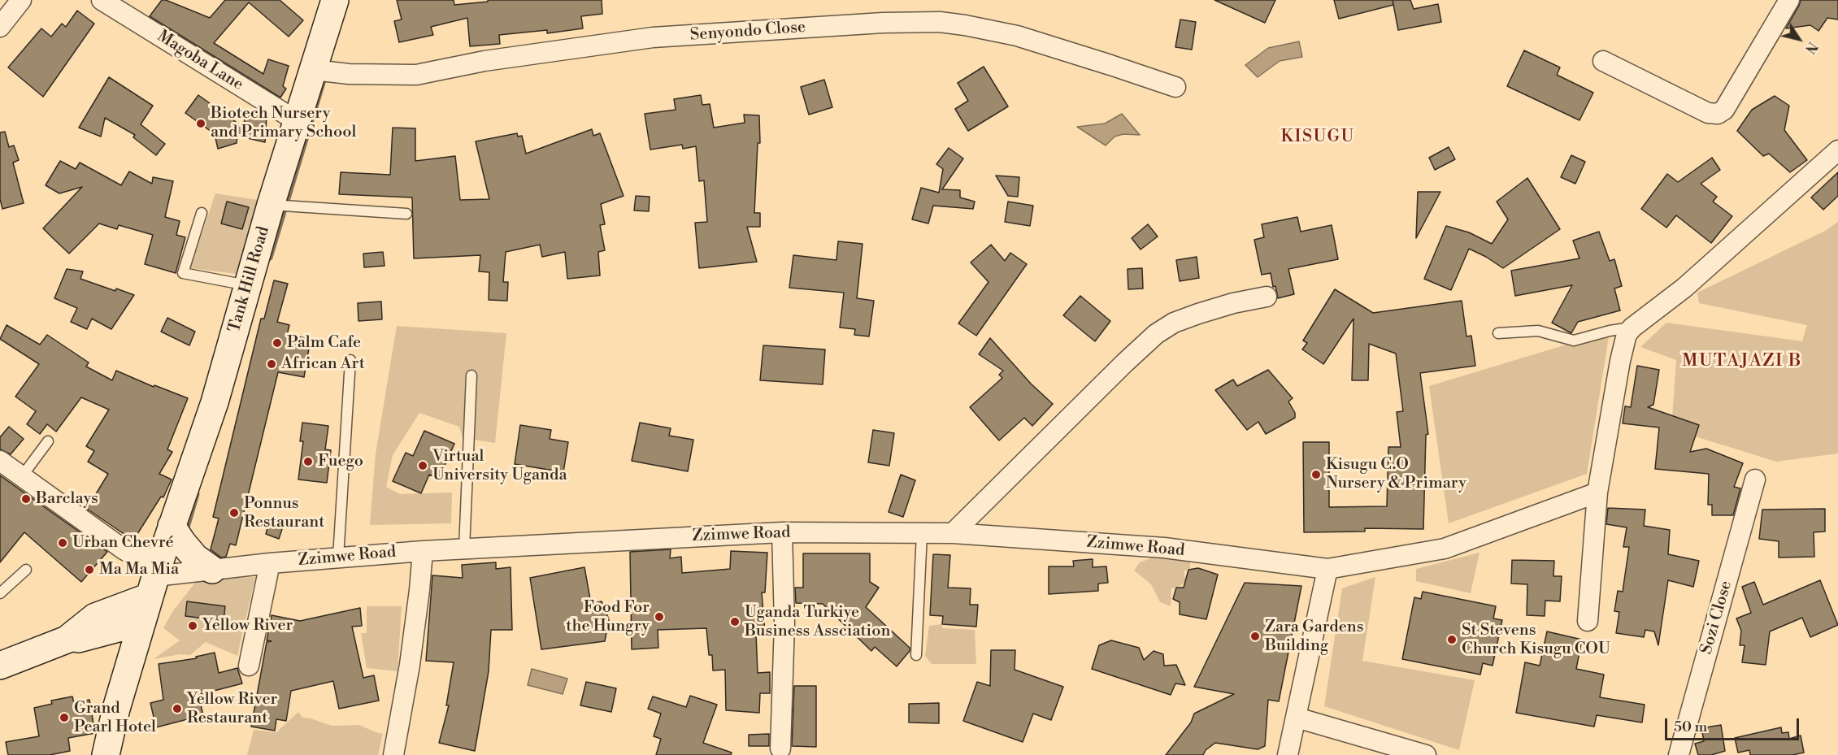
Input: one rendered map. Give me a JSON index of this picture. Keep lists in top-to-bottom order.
{
  "streets": {
    "street": [
      "Senyondo Close",
      "Magoba Lane",
      "Tank Hill Road",
      "Zzimwe Road",
      "Sozi Close"
    ]
  },
  "crossings": [
    ["Senyondo Close", "Tank Hill Road"],
    ["Magoba Lane", "Tank Hill Road"],
    ["Tank Hill Road", "Zzimwe Road"]
  ],
  "districts": ["KISUGU", "MUTAJAZI B"],
  "places": [
    "Biotech Nursery and Primary School",
    "Palm Cafe",
    "African Art",
    "Fuego",
    "Virtual University Uganda",
    "Kisugu C.O Nursery & Primary",
    "Barclays",
    "Ponnus Restaurant",
    "Urban Chevré",
    "Ma Ma Mia",
    "Food For the Hungry",
    "Uganda Turkiye Business Assciation",
    "Yellow River",
    "Zara Gardens Building",
    "St Stevens Church Kisugu COU",
    "Yellow River Restaurant",
    "Grand Pearl Hotel"
  ],
  "scale_bar": "50 m",
  "north": "bottom right"
}
